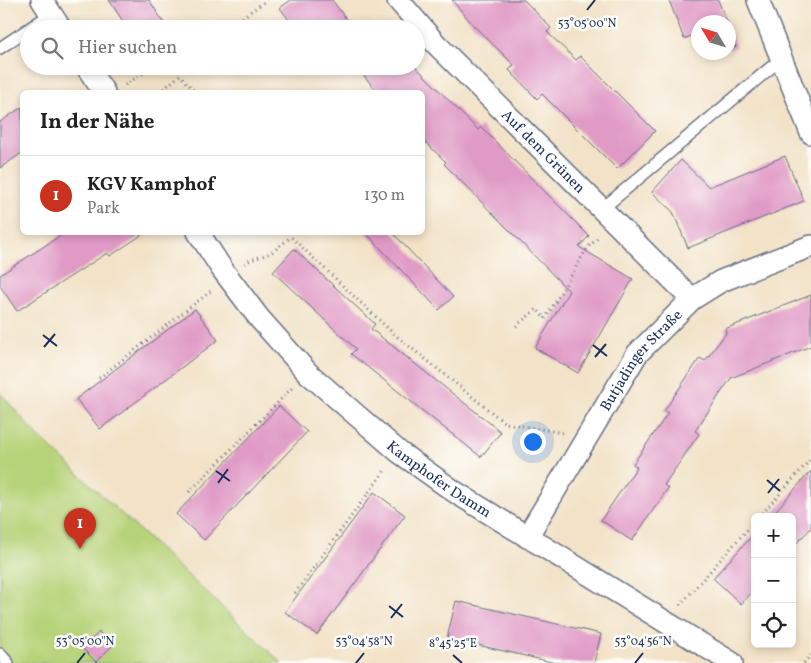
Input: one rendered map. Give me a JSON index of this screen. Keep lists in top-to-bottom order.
{
  "streets": {
    "street": ["Auf dem Grünen", "Butjadinger Straße", "Kamphofer Damm"]
  },
  "crossings": [
    ["Auf dem Grünen", "Butjadinger Straße"],
    ["Butjadinger Straße", "Kamphofer Damm"]
  ],
  "north": "top left",
  "page": {
    "search": "Hier suchen",
    "heading": "In der Nähe",
    "list": [
      {
        "mark": "1",
        "name": "KGV Kamphof",
        "note": "Park",
        "value": "130 m"
      }
    ],
    "pins": "1",
    "map_buttons": ["+", "−"]
  },
  "coordinates": [
    "53°05'00\"N",
    "53°04'58\"N",
    "53°04'56\"N",
    "8°45'25\"E"
  ]
}
